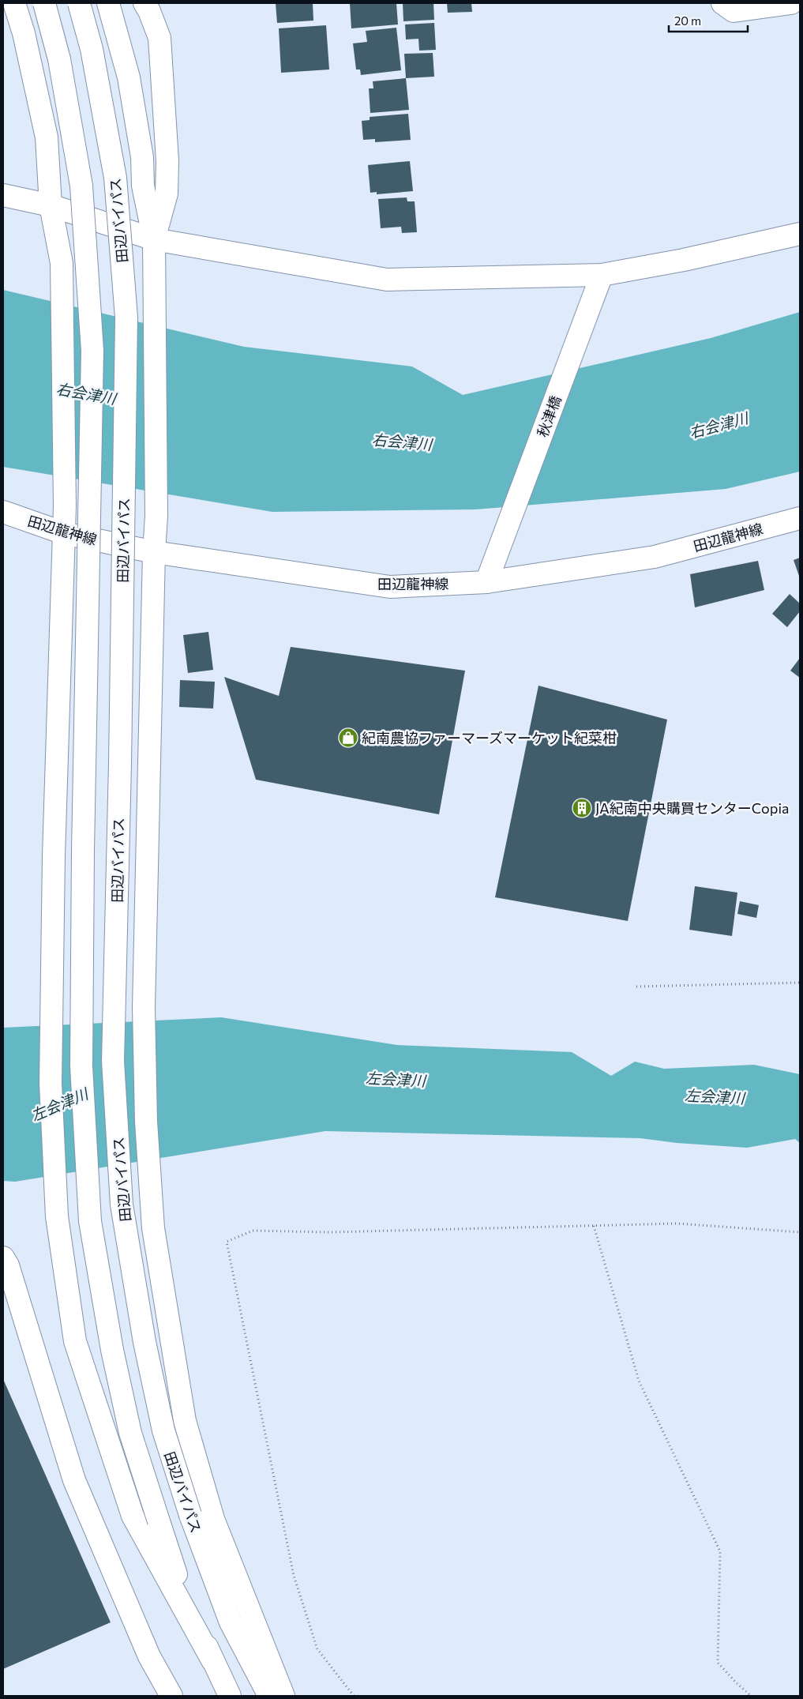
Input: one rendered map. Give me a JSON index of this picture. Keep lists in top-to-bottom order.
{
  "streets": {
    "main road": ["田辺バイパス", "秋津橋", "田辺龍神線"]
  },
  "crossings": [
    ["秋津橋", "田辺龍神線"]
  ],
  "water": ["右会津川", "左会津川"],
  "places": {
    "shop": ["紀南農協ファーマーズマーケット紀菜柑"],
    "building": ["JA紀南中央購買センターCopia"]
  },
  "scale_bar": "20 m"
}
